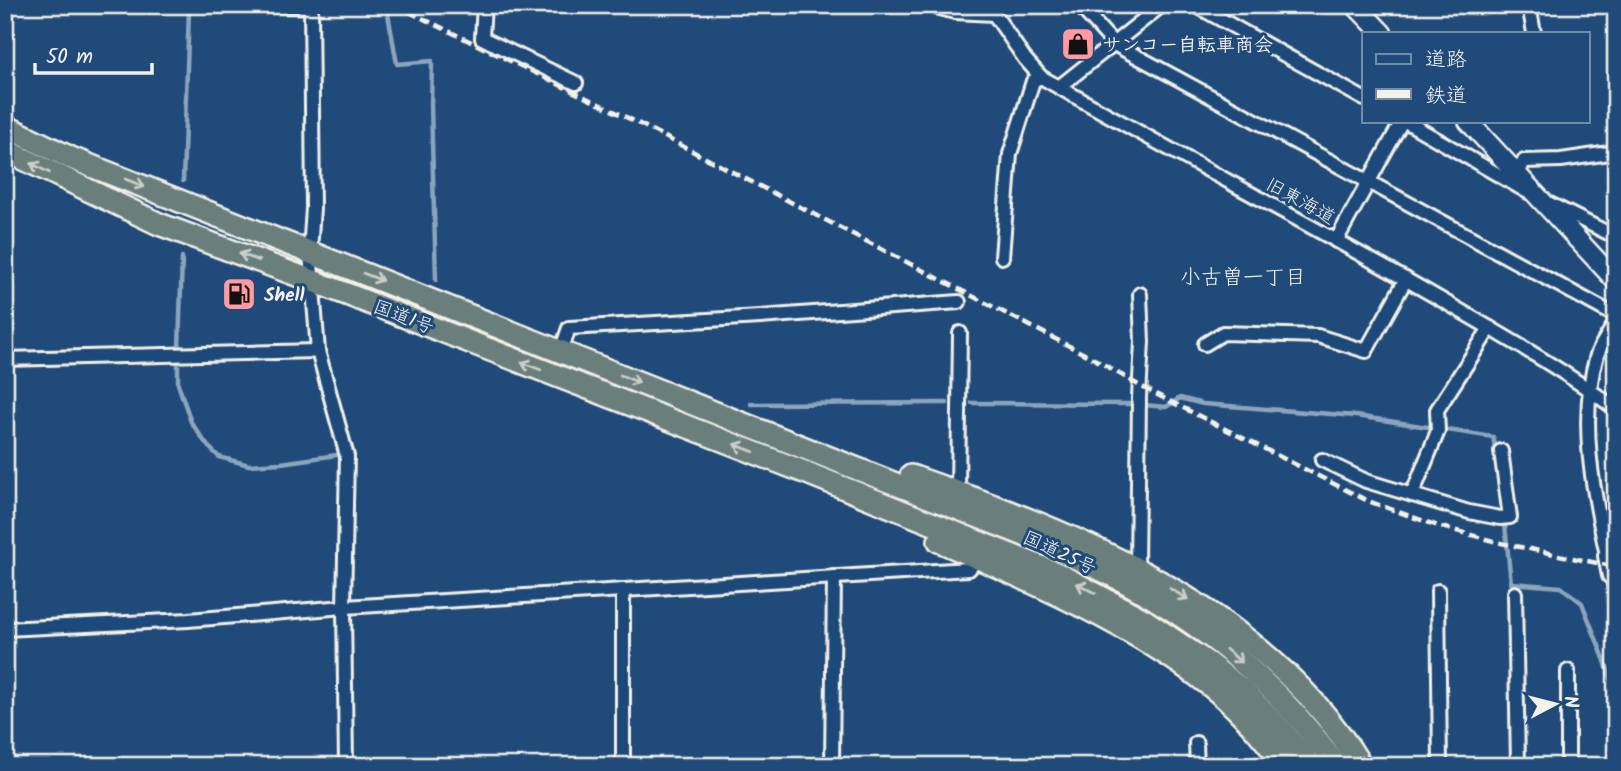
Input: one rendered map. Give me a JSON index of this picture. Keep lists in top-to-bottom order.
{
  "streets": {
    "highway": ["国道1号", "国道25号"],
    "street": ["旧東海道"]
  },
  "crossings": [
    ["国道1号", "国道25号"]
  ],
  "districts": ["小古曽一丁目"],
  "places": {
    "shop": ["サンコー自転車商会"],
    "fuel station": ["Shell"]
  },
  "legend": ["道路", "鉄道"],
  "scale_bar": "50 m",
  "north": "right"
}
